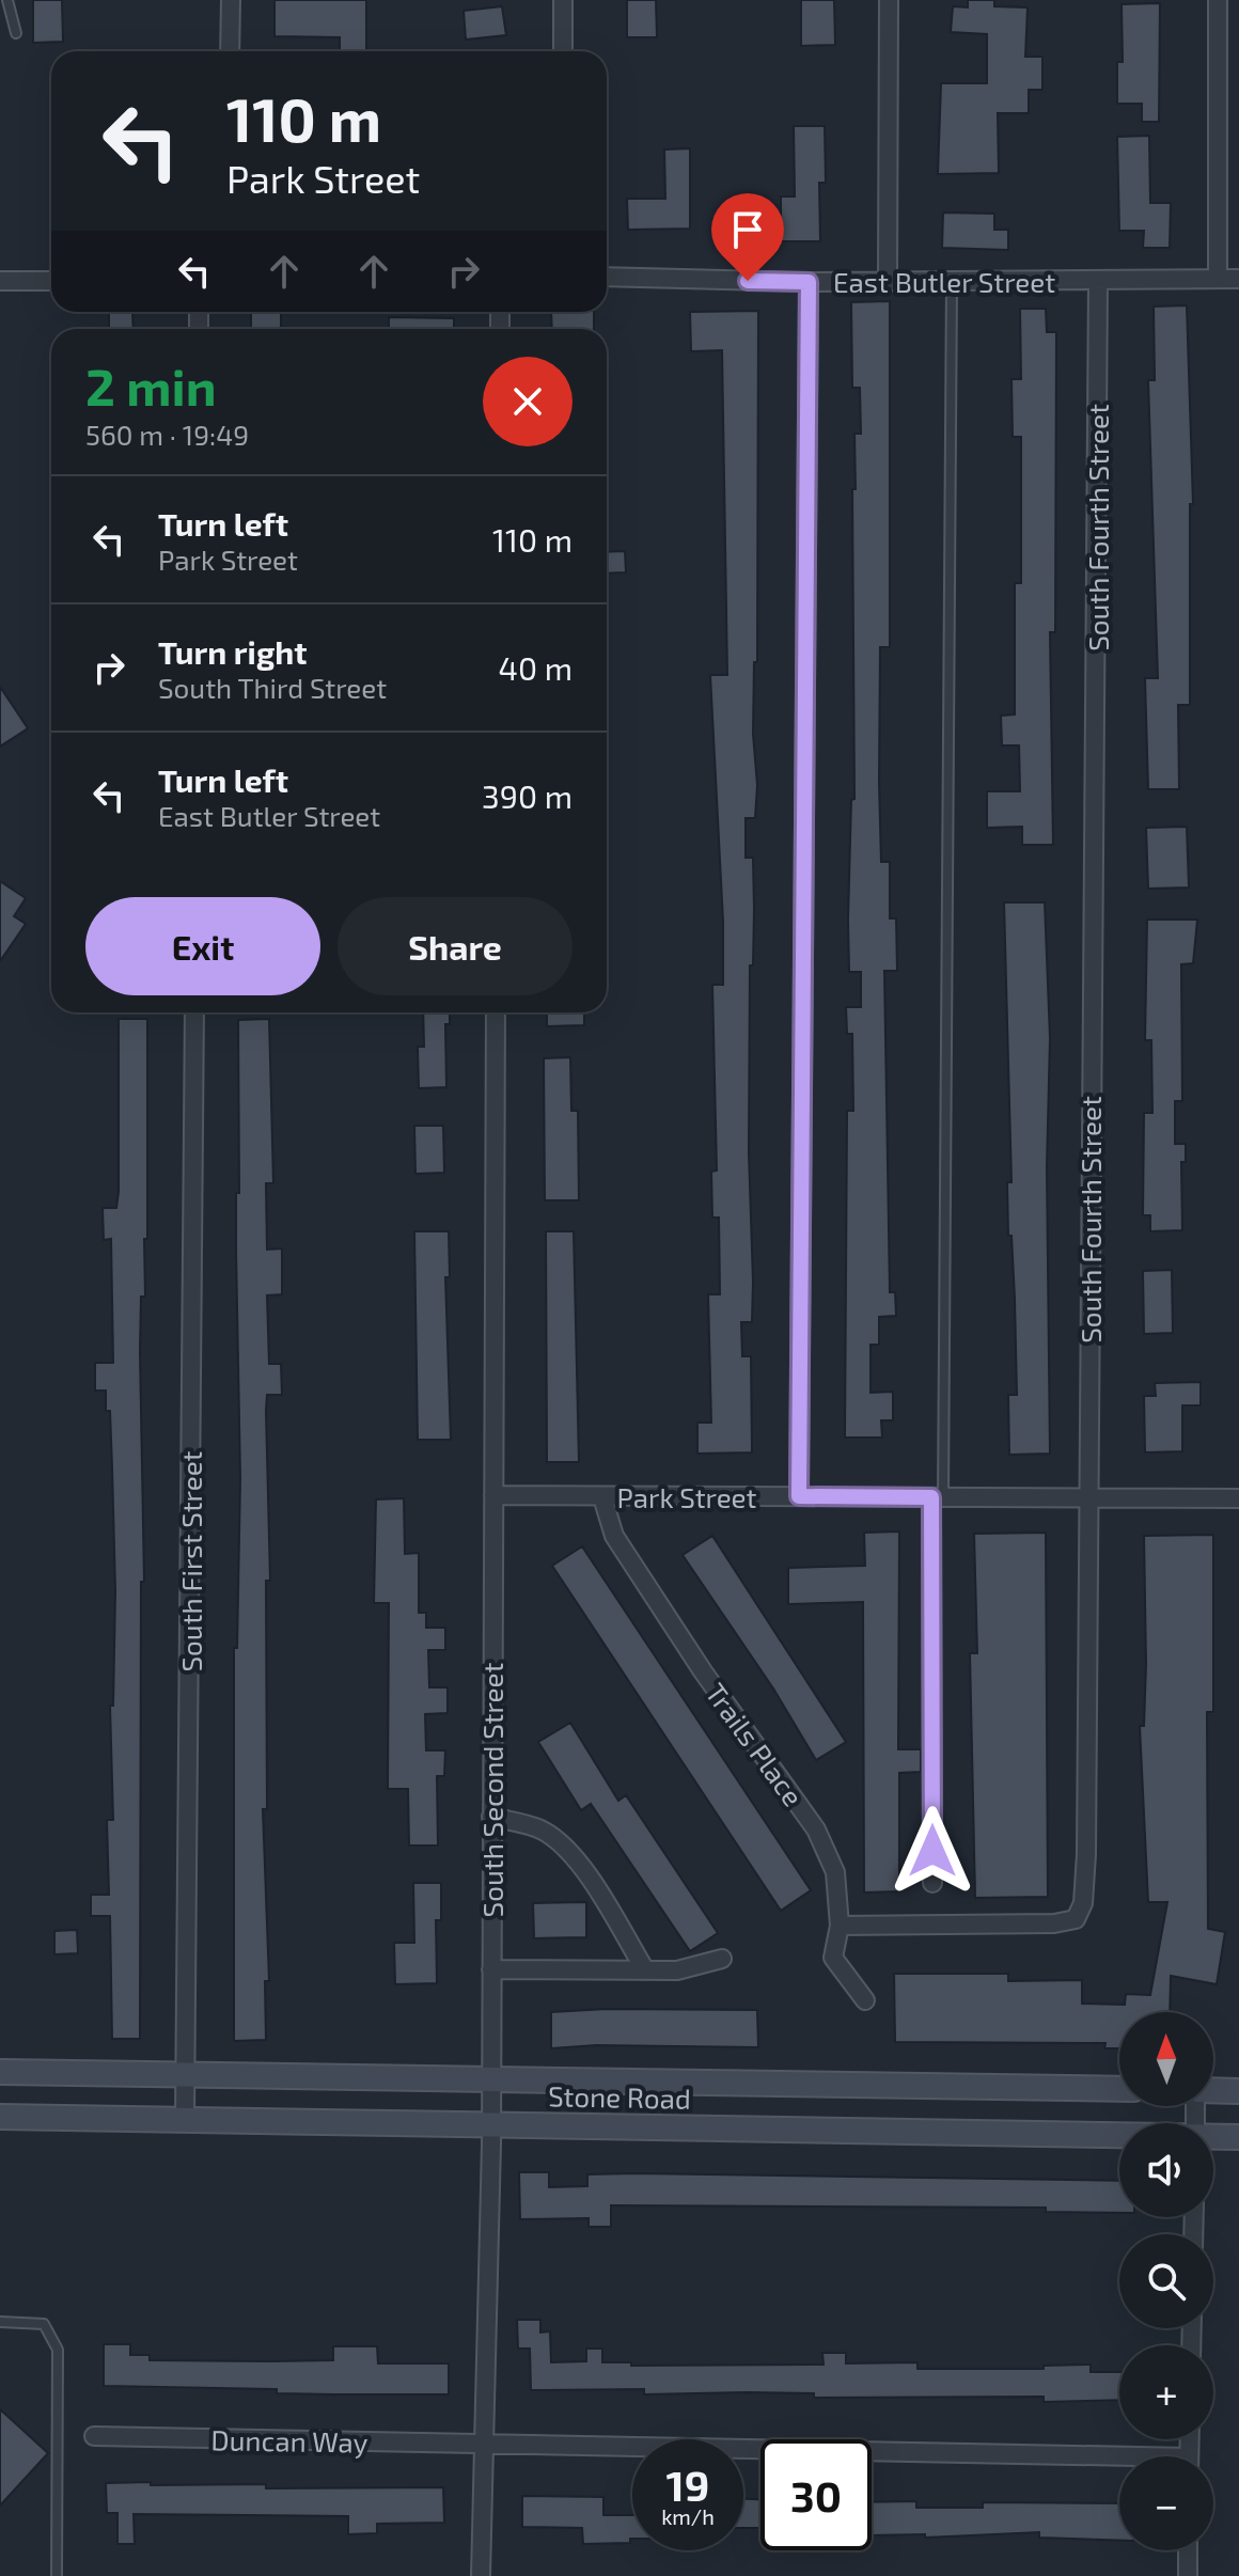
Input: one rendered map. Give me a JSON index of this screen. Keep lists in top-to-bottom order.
{
  "streets": {
    "main road": ["Stone Road"],
    "street": [
      "East Butler Street",
      "South Fourth Street",
      "Park Street",
      "South First Street",
      "Trails Place",
      "South Second Street",
      "Duncan Way"
    ]
  },
  "crossings": [
    ["East Butler Street", "South Fourth Street"],
    ["South Fourth Street", "Park Street"],
    ["South Fourth Street", "Trails Place"],
    ["Park Street", "Trails Place"],
    ["Park Street", "South Second Street"],
    ["South First Street", "Stone Road"],
    ["South Second Street", "Stone Road"],
    ["South Second Street", "Duncan Way"]
  ],
  "north": "top",
  "page": {
    "turn": ["110 m", "Park Street"],
    "heading": ["2 min", "560 m · 19:49"],
    "list": [
      {
        "name": "Turn left",
        "note": "Park Street",
        "value": "110 m"
      },
      {
        "name": "Turn right",
        "note": "South Third Street",
        "value": "40 m"
      },
      {
        "name": "Turn left",
        "note": "East Butler Street",
        "value": "390 m"
      }
    ],
    "buttons": ["Exit", "Share"],
    "map_buttons": ["+", "−"],
    "speed": "19 km/h",
    "limit": "30"
  }
}
